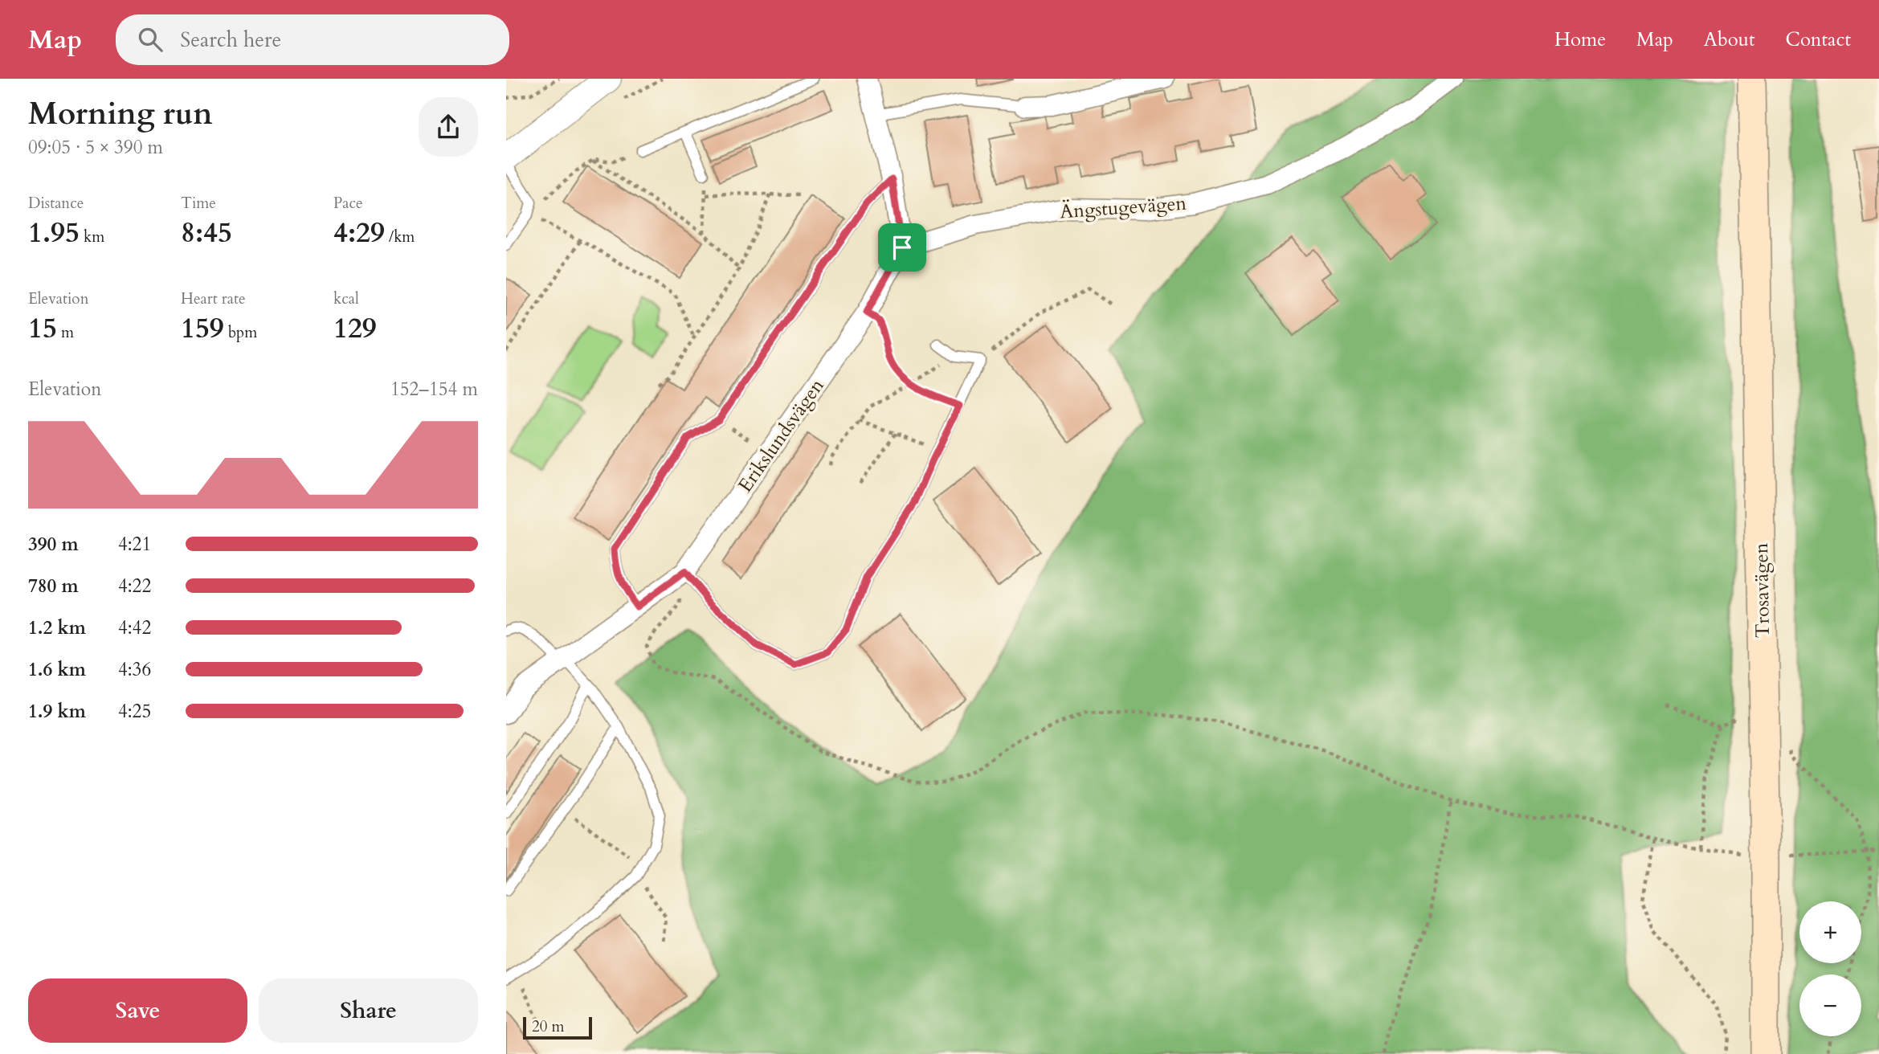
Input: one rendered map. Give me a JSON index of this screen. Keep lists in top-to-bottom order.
{
  "streets": {
    "main road": ["Trosavägen"],
    "street": ["Ängstugevägen", "Erikslundsvägen"]
  },
  "crossings": [
    ["Ängstugevägen", "Erikslundsvägen"]
  ],
  "scale_bar": "20 m",
  "page": {
    "header": "Map",
    "search": "Search here",
    "nav": [
      "Home",
      "Map",
      "About",
      "Contact"
    ],
    "heading": ["Morning run", "09:05 · 5 × 390 m"],
    "stats": [
      ["Distance", "1.95 km"],
      ["Time", "8:45"],
      ["Pace", "4:29 /km"],
      ["Elevation", "15 m"],
      ["Heart rate", "159 bpm"],
      ["kcal", "129"]
    ],
    "chart": ["Elevation", "152–154 m"],
    "list": [
      {
        "name": "390 m",
        "note": "4:21"
      },
      {
        "name": "780 m",
        "note": "4:22"
      },
      {
        "name": "1.2 km",
        "note": "4:42"
      },
      {
        "name": "1.6 km",
        "note": "4:36"
      },
      {
        "name": "1.9 km",
        "note": "4:25"
      }
    ],
    "map_buttons": ["+", "−"],
    "buttons": ["Save", "Share"],
    "scale": "20 m"
  }
}
